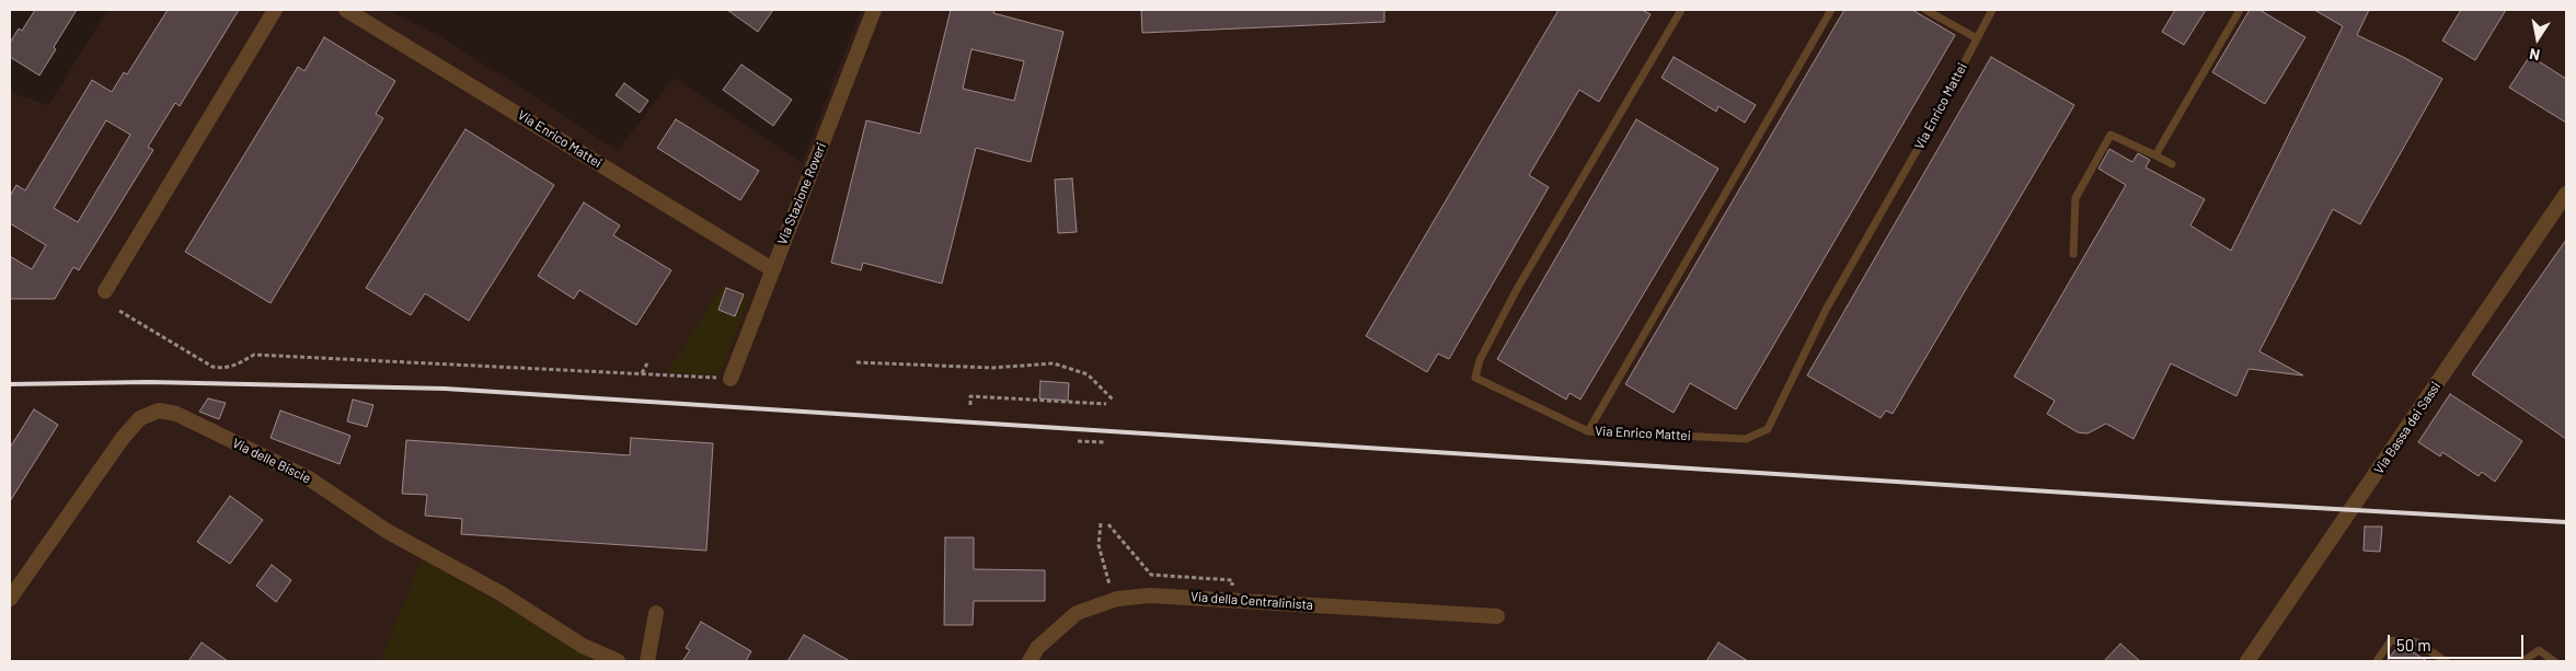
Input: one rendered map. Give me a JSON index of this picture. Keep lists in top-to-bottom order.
{
  "streets": {
    "street": [
      "Via Enrico Mattei",
      "Via Stazione Roveri",
      "Via Bassa dei Sassi",
      "Via delle Biscie",
      "Via della Centralinista"
    ]
  },
  "crossings": [
    ["Via Enrico Mattei", "Via Stazione Roveri"]
  ],
  "scale_bar": "50 m",
  "north": "bottom"
}
